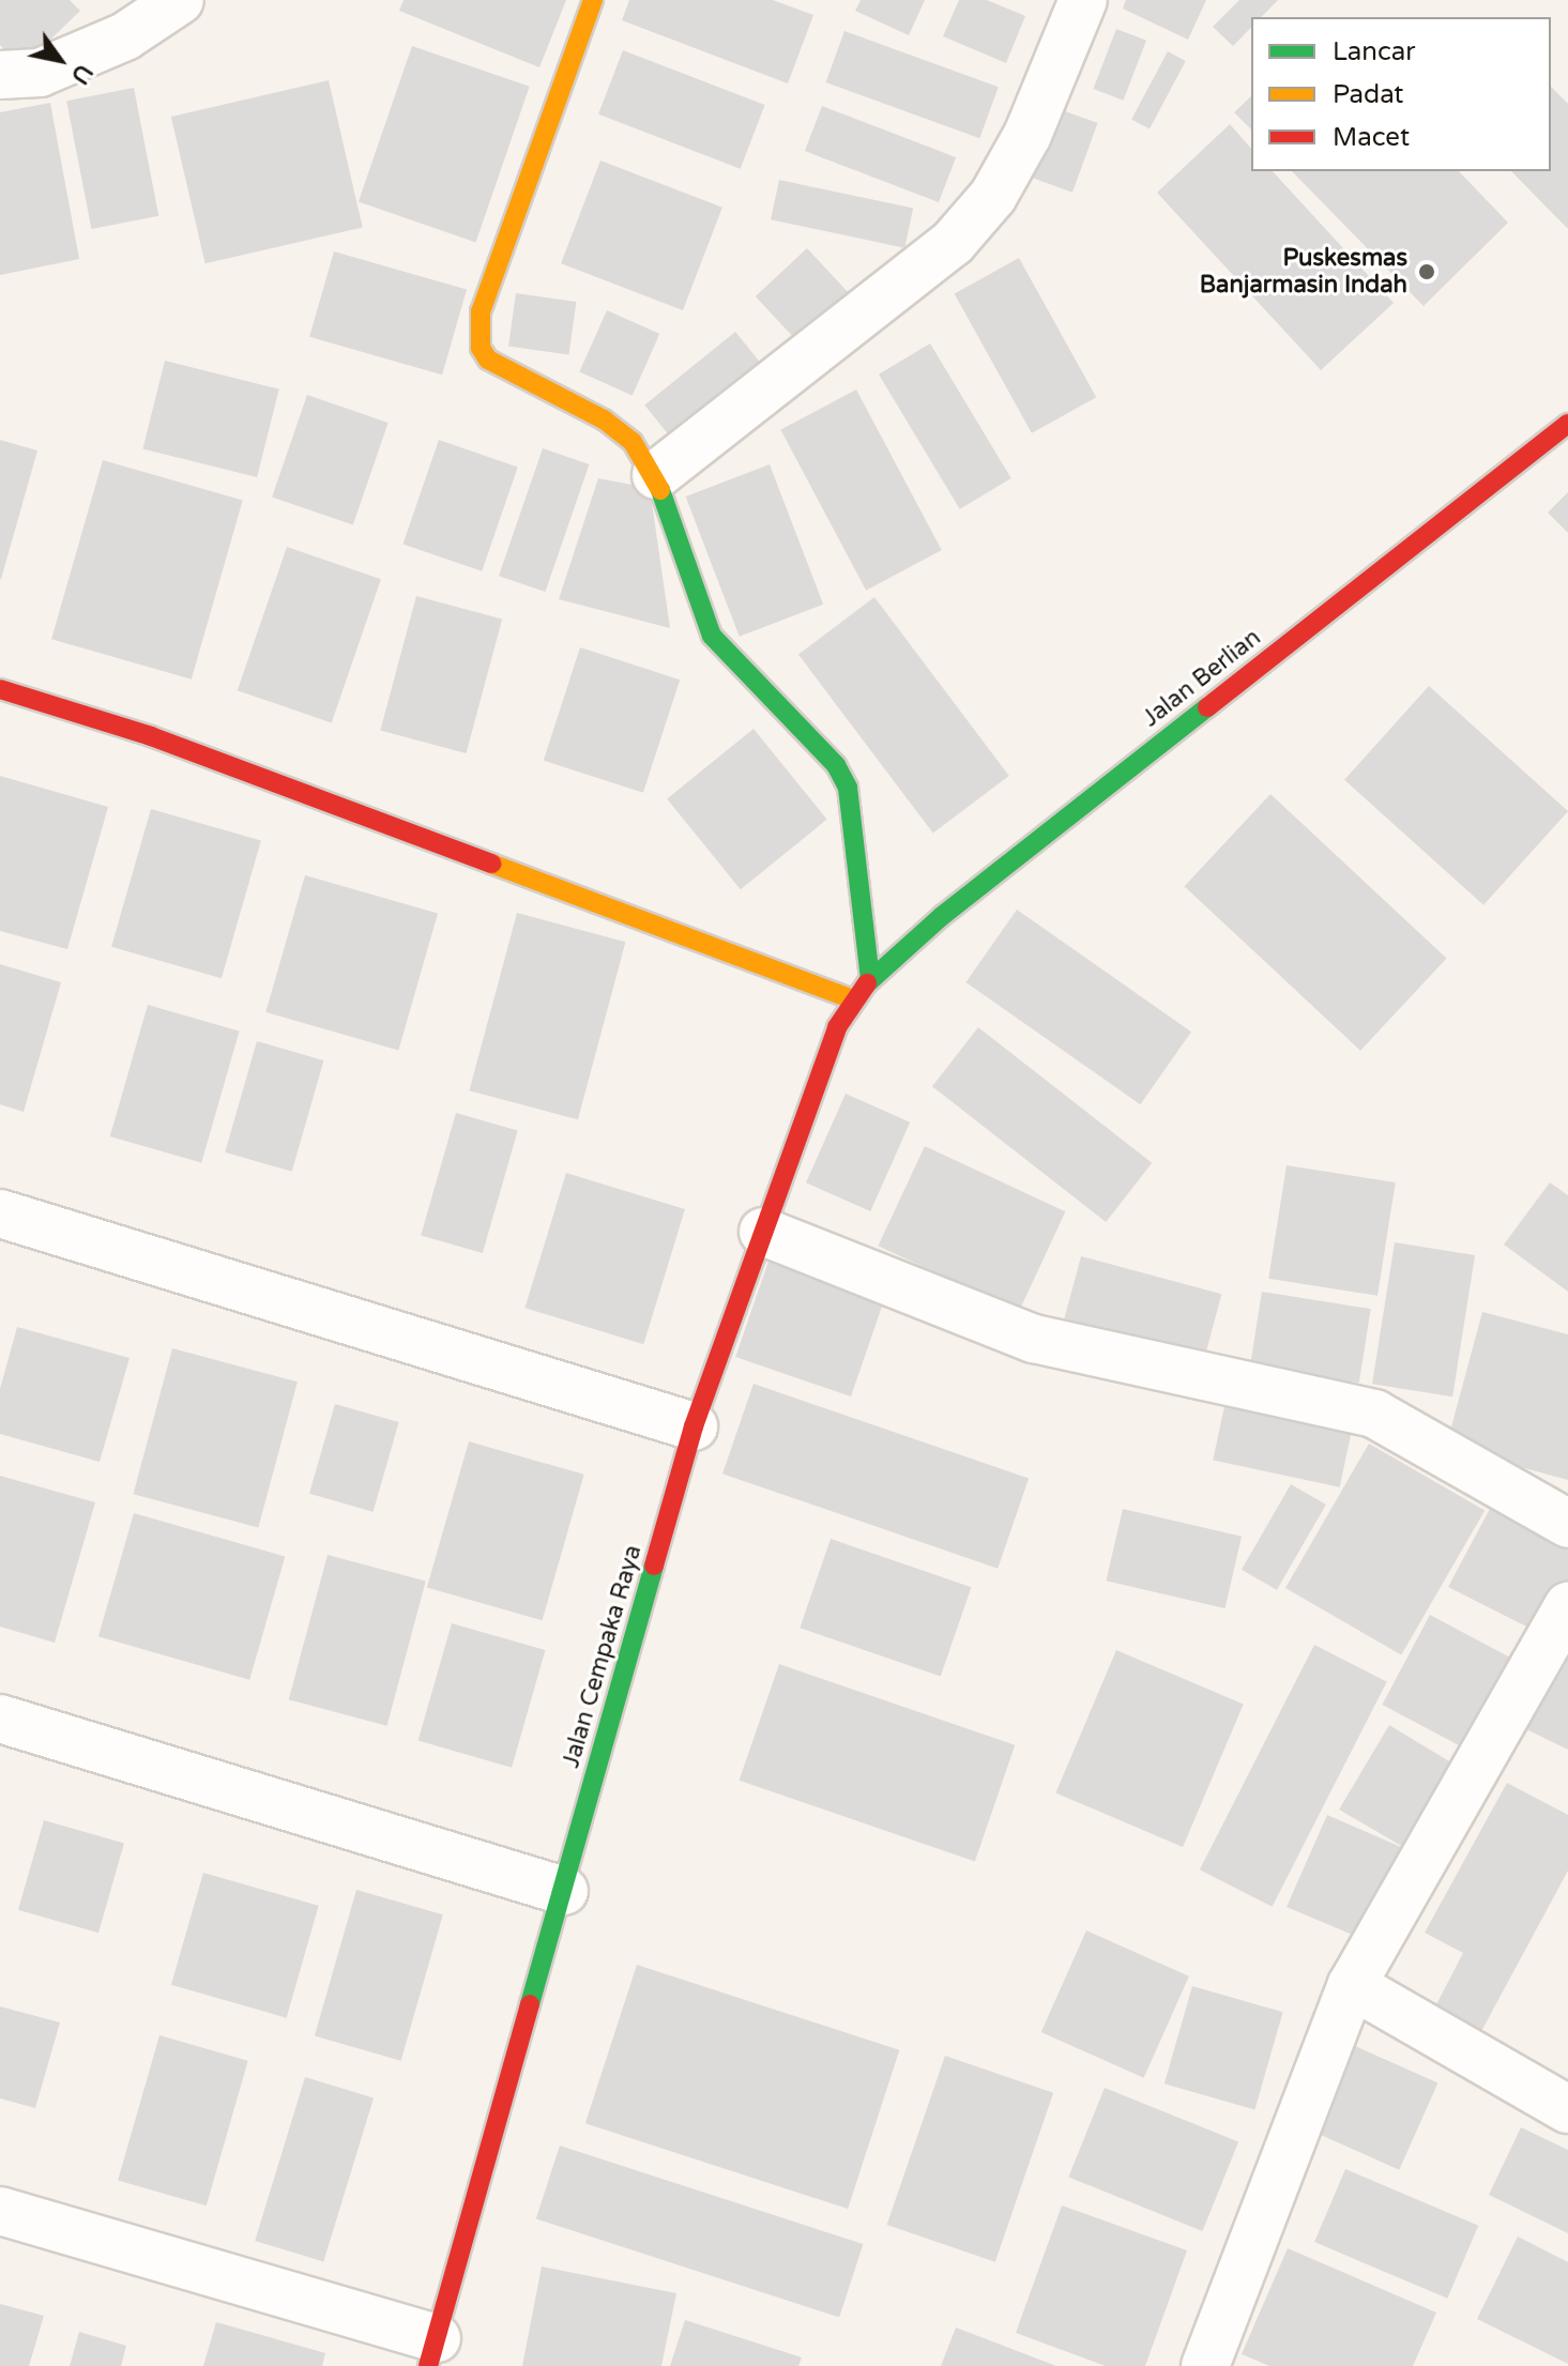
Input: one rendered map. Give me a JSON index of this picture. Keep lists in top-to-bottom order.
{
  "streets": {
    "street": ["Jalan Berlian", "Jalan Cempaka Raya"]
  },
  "crossings": [
    ["Jalan Berlian", "Jalan Cempaka Raya"]
  ],
  "places": ["Puskesmas Banjarmasin Indah"],
  "legend": ["Lancar", "Padat", "Macet"],
  "north": "bottom right"
}
